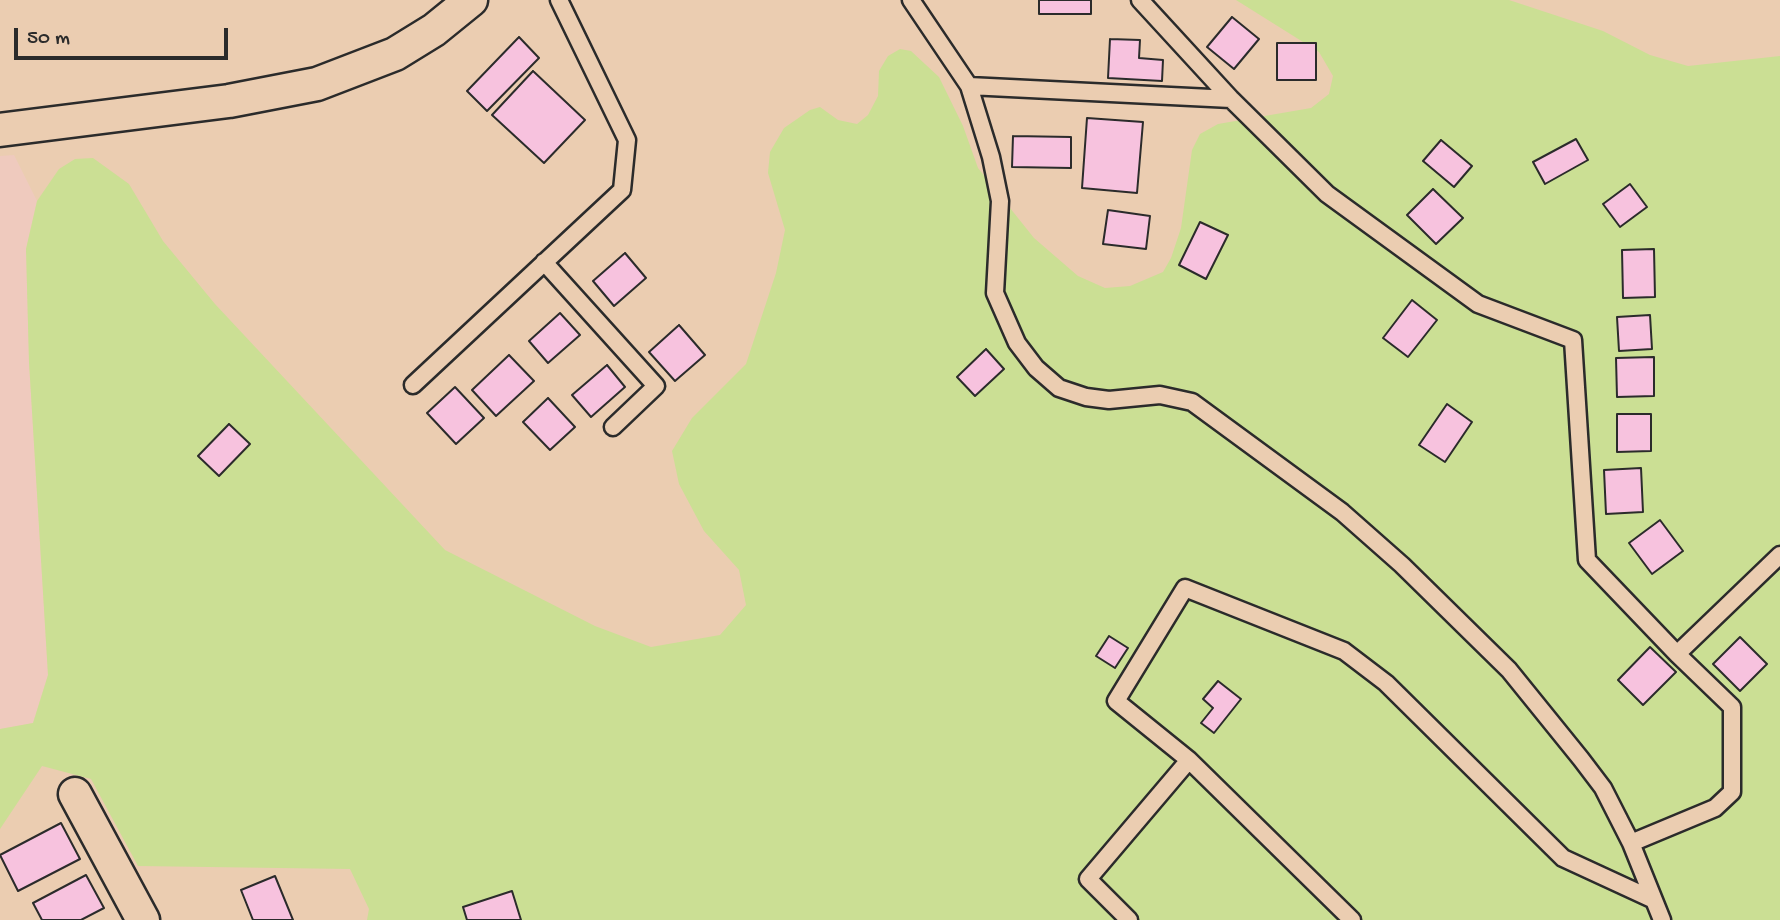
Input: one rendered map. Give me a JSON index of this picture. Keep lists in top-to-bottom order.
{
  "scale_bar": "50 m"
}
